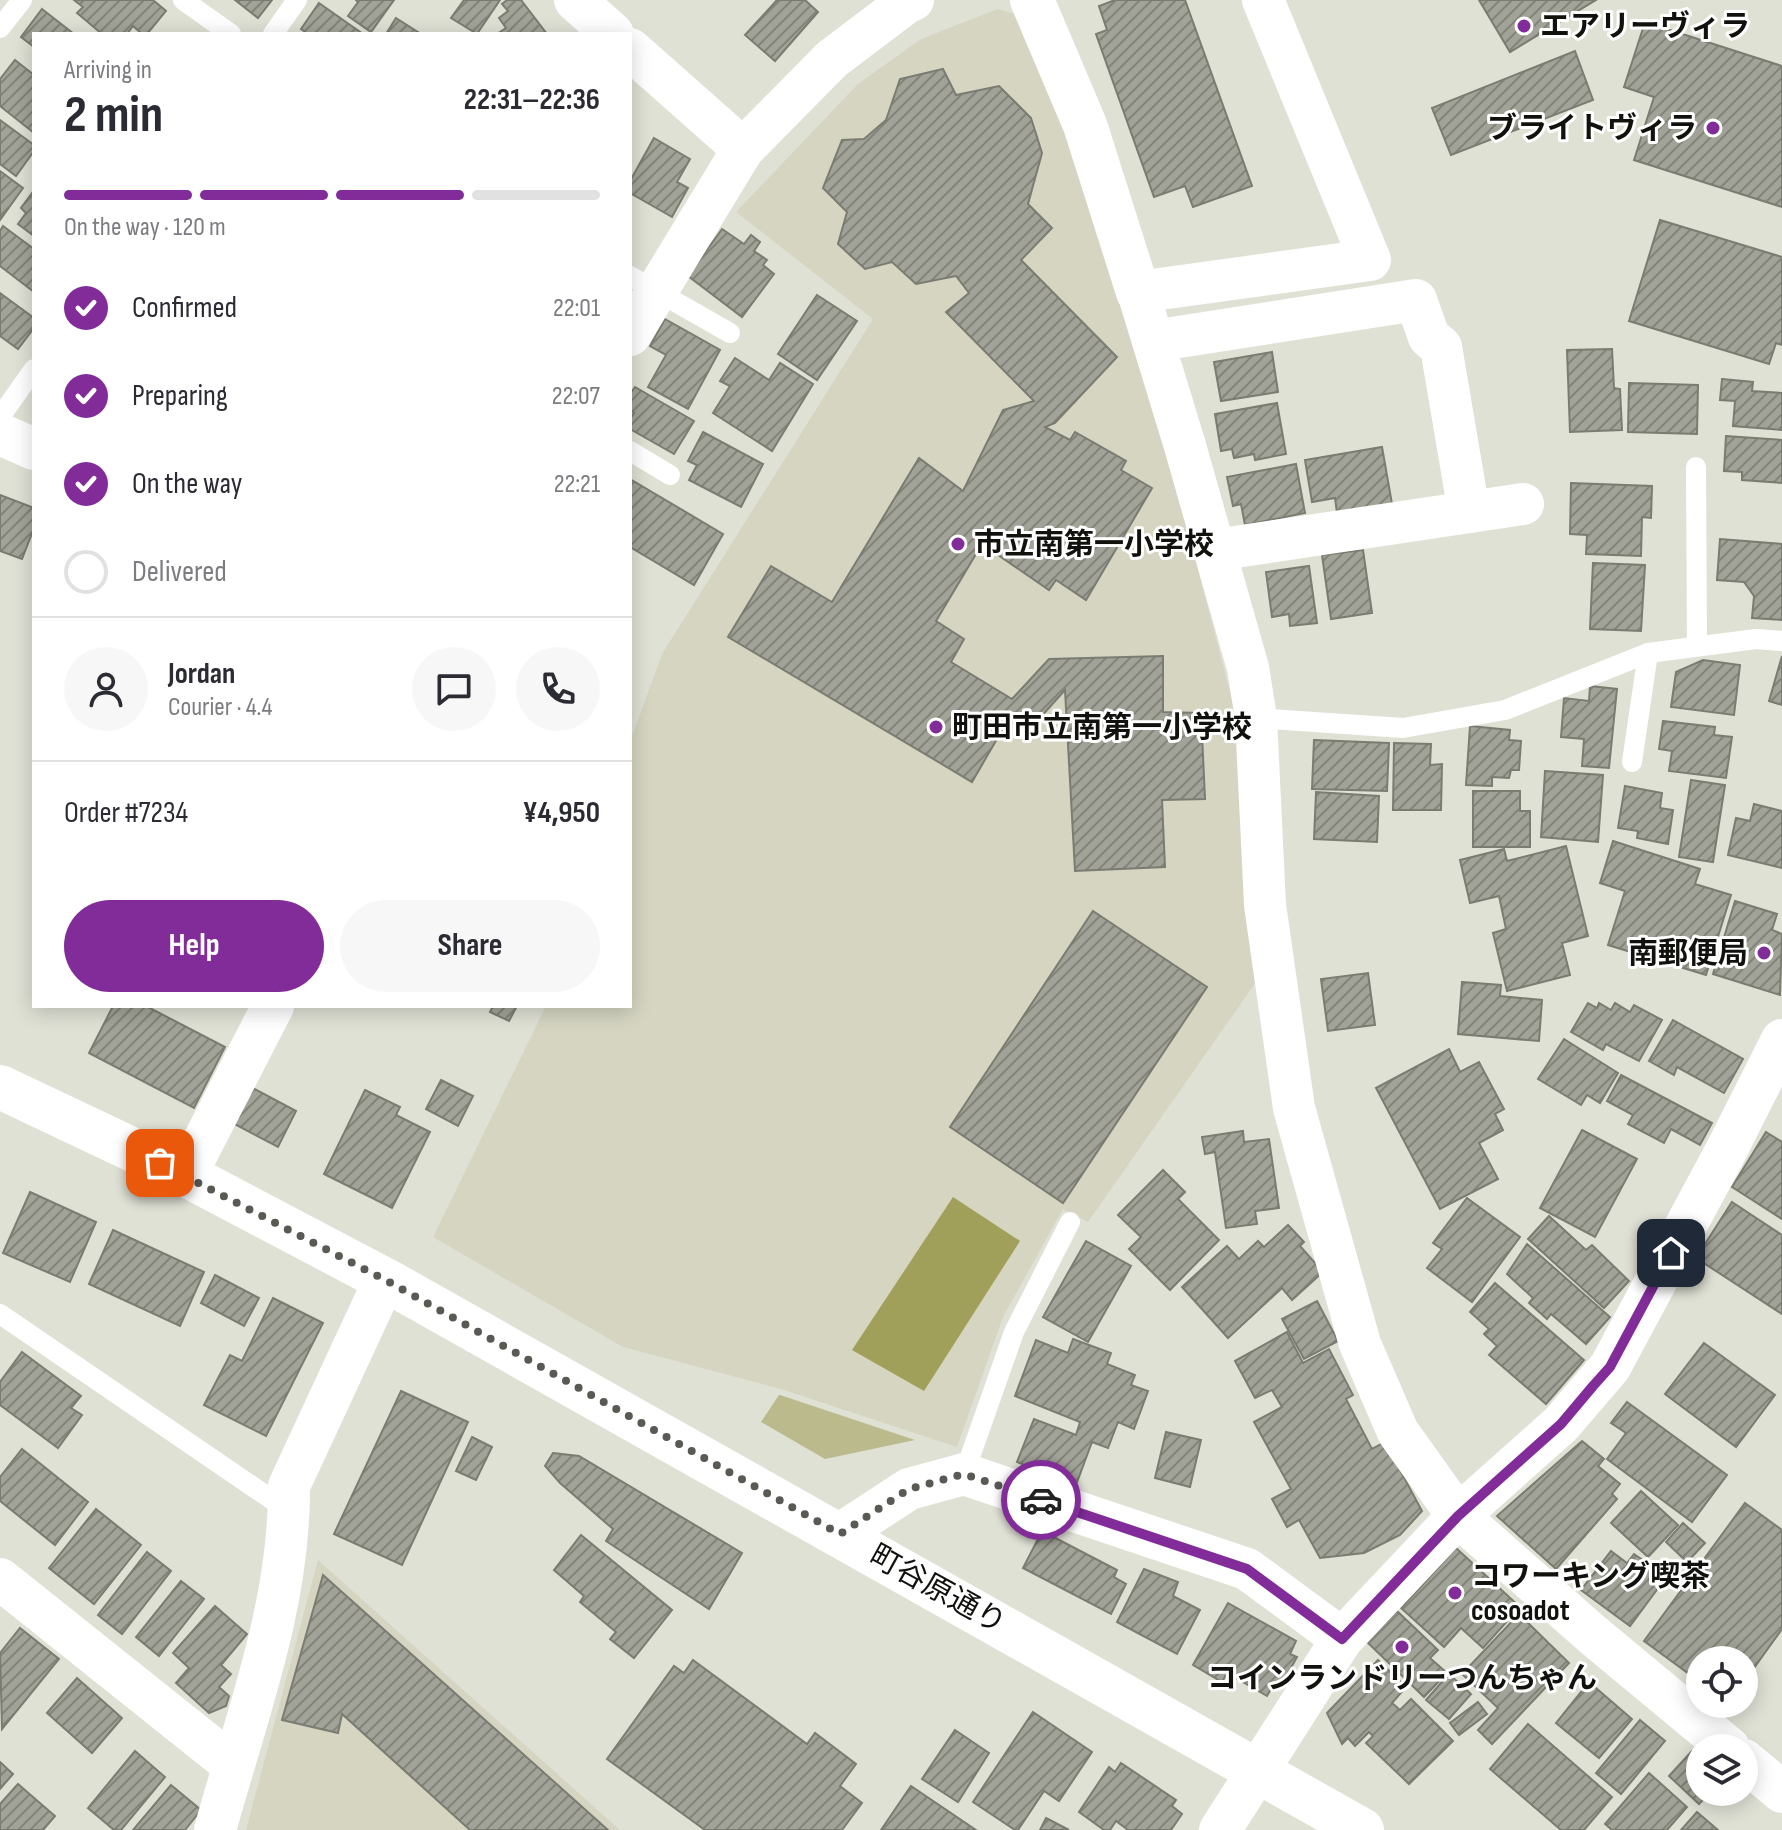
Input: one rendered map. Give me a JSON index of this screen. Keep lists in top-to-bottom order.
{
  "streets": {
    "street": ["町谷原通り"]
  },
  "places": [
    "エアリーヴィラ",
    "ブライトヴィラ",
    "市立南第一小学校",
    "町田市立南第一小学校",
    "南郵便局",
    "コワーキング喫茶 cosoadot",
    "コインランドリーつんちゃん"
  ],
  "page": {
    "heading": ["2 min", "Arriving in", "22:31–22:36"],
    "panel": [
      "Jordan",
      "Courier · 4.4",
      "Order #7234",
      "¥4,950"
    ],
    "bar": "On the way · 120 m",
    "list": [
      ["Confirmed", "22:01"],
      ["Preparing", "22:07"],
      ["On the way", "22:21"],
      "Delivered"
    ],
    "buttons": ["Help", "Share"]
  }
}
